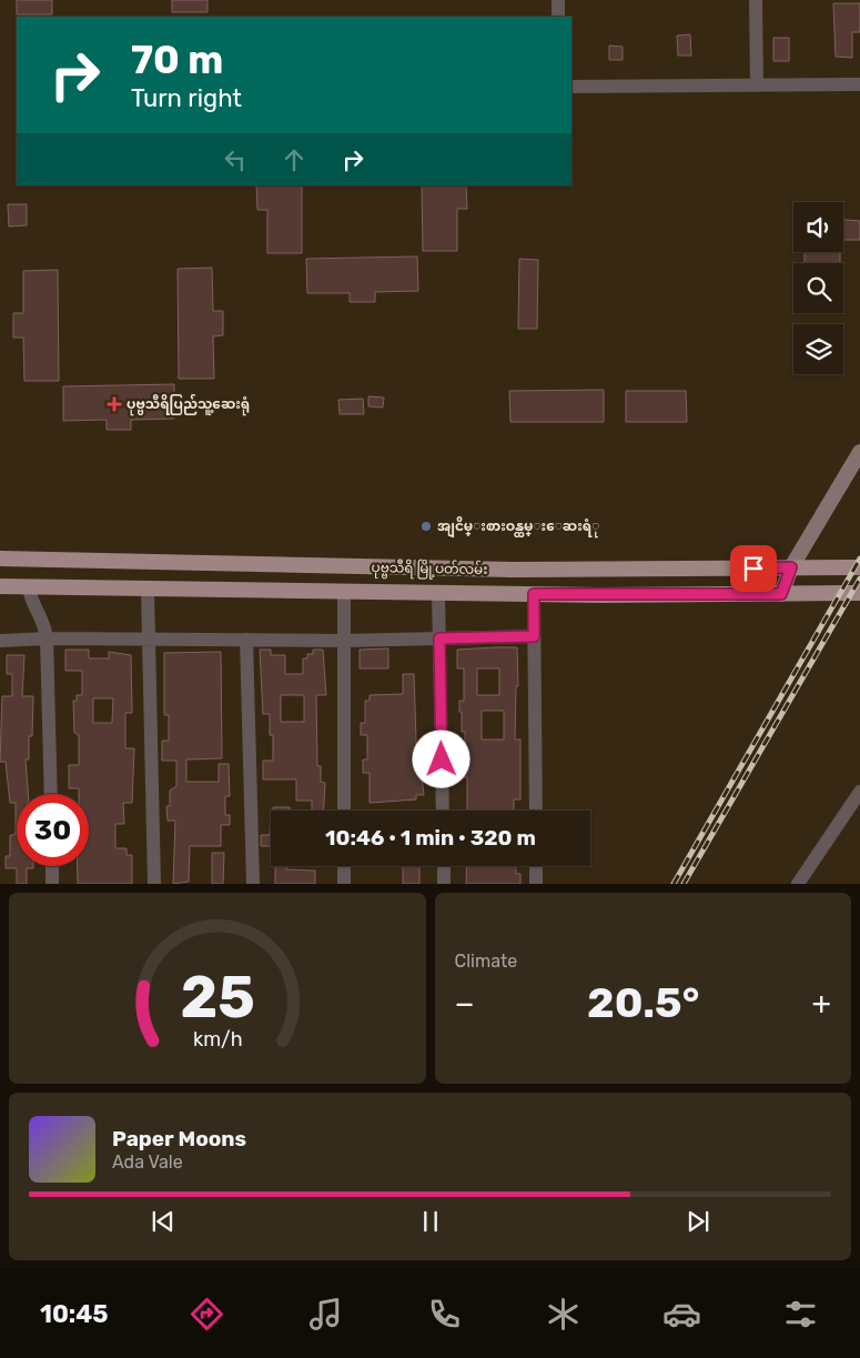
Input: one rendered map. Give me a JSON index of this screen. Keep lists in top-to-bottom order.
{
  "streets": {
    "main road": ["ပုဗ္ဗသီရိ မြို့ပတ်လမ်း"]
  },
  "places": {
    "health": ["ပုဗ္ဗသီရိပြည်သူ့ဆေးရုံ"],
    "other": ["အျငိမ္းစားဝန္ထမ္းေဆးရံု"]
  },
  "page": {
    "turn": ["70 m", "Turn right"],
    "limit": "30",
    "trip": "10:46 · 1 min · 320 m",
    "tile": "Climate",
    "heat": ["−", "20.5°", "+"],
    "song": ["Paper Moons", "Ada Vale"],
    "tabs": "10:45",
    "gauge": ["25", "km/h"]
  }
}
